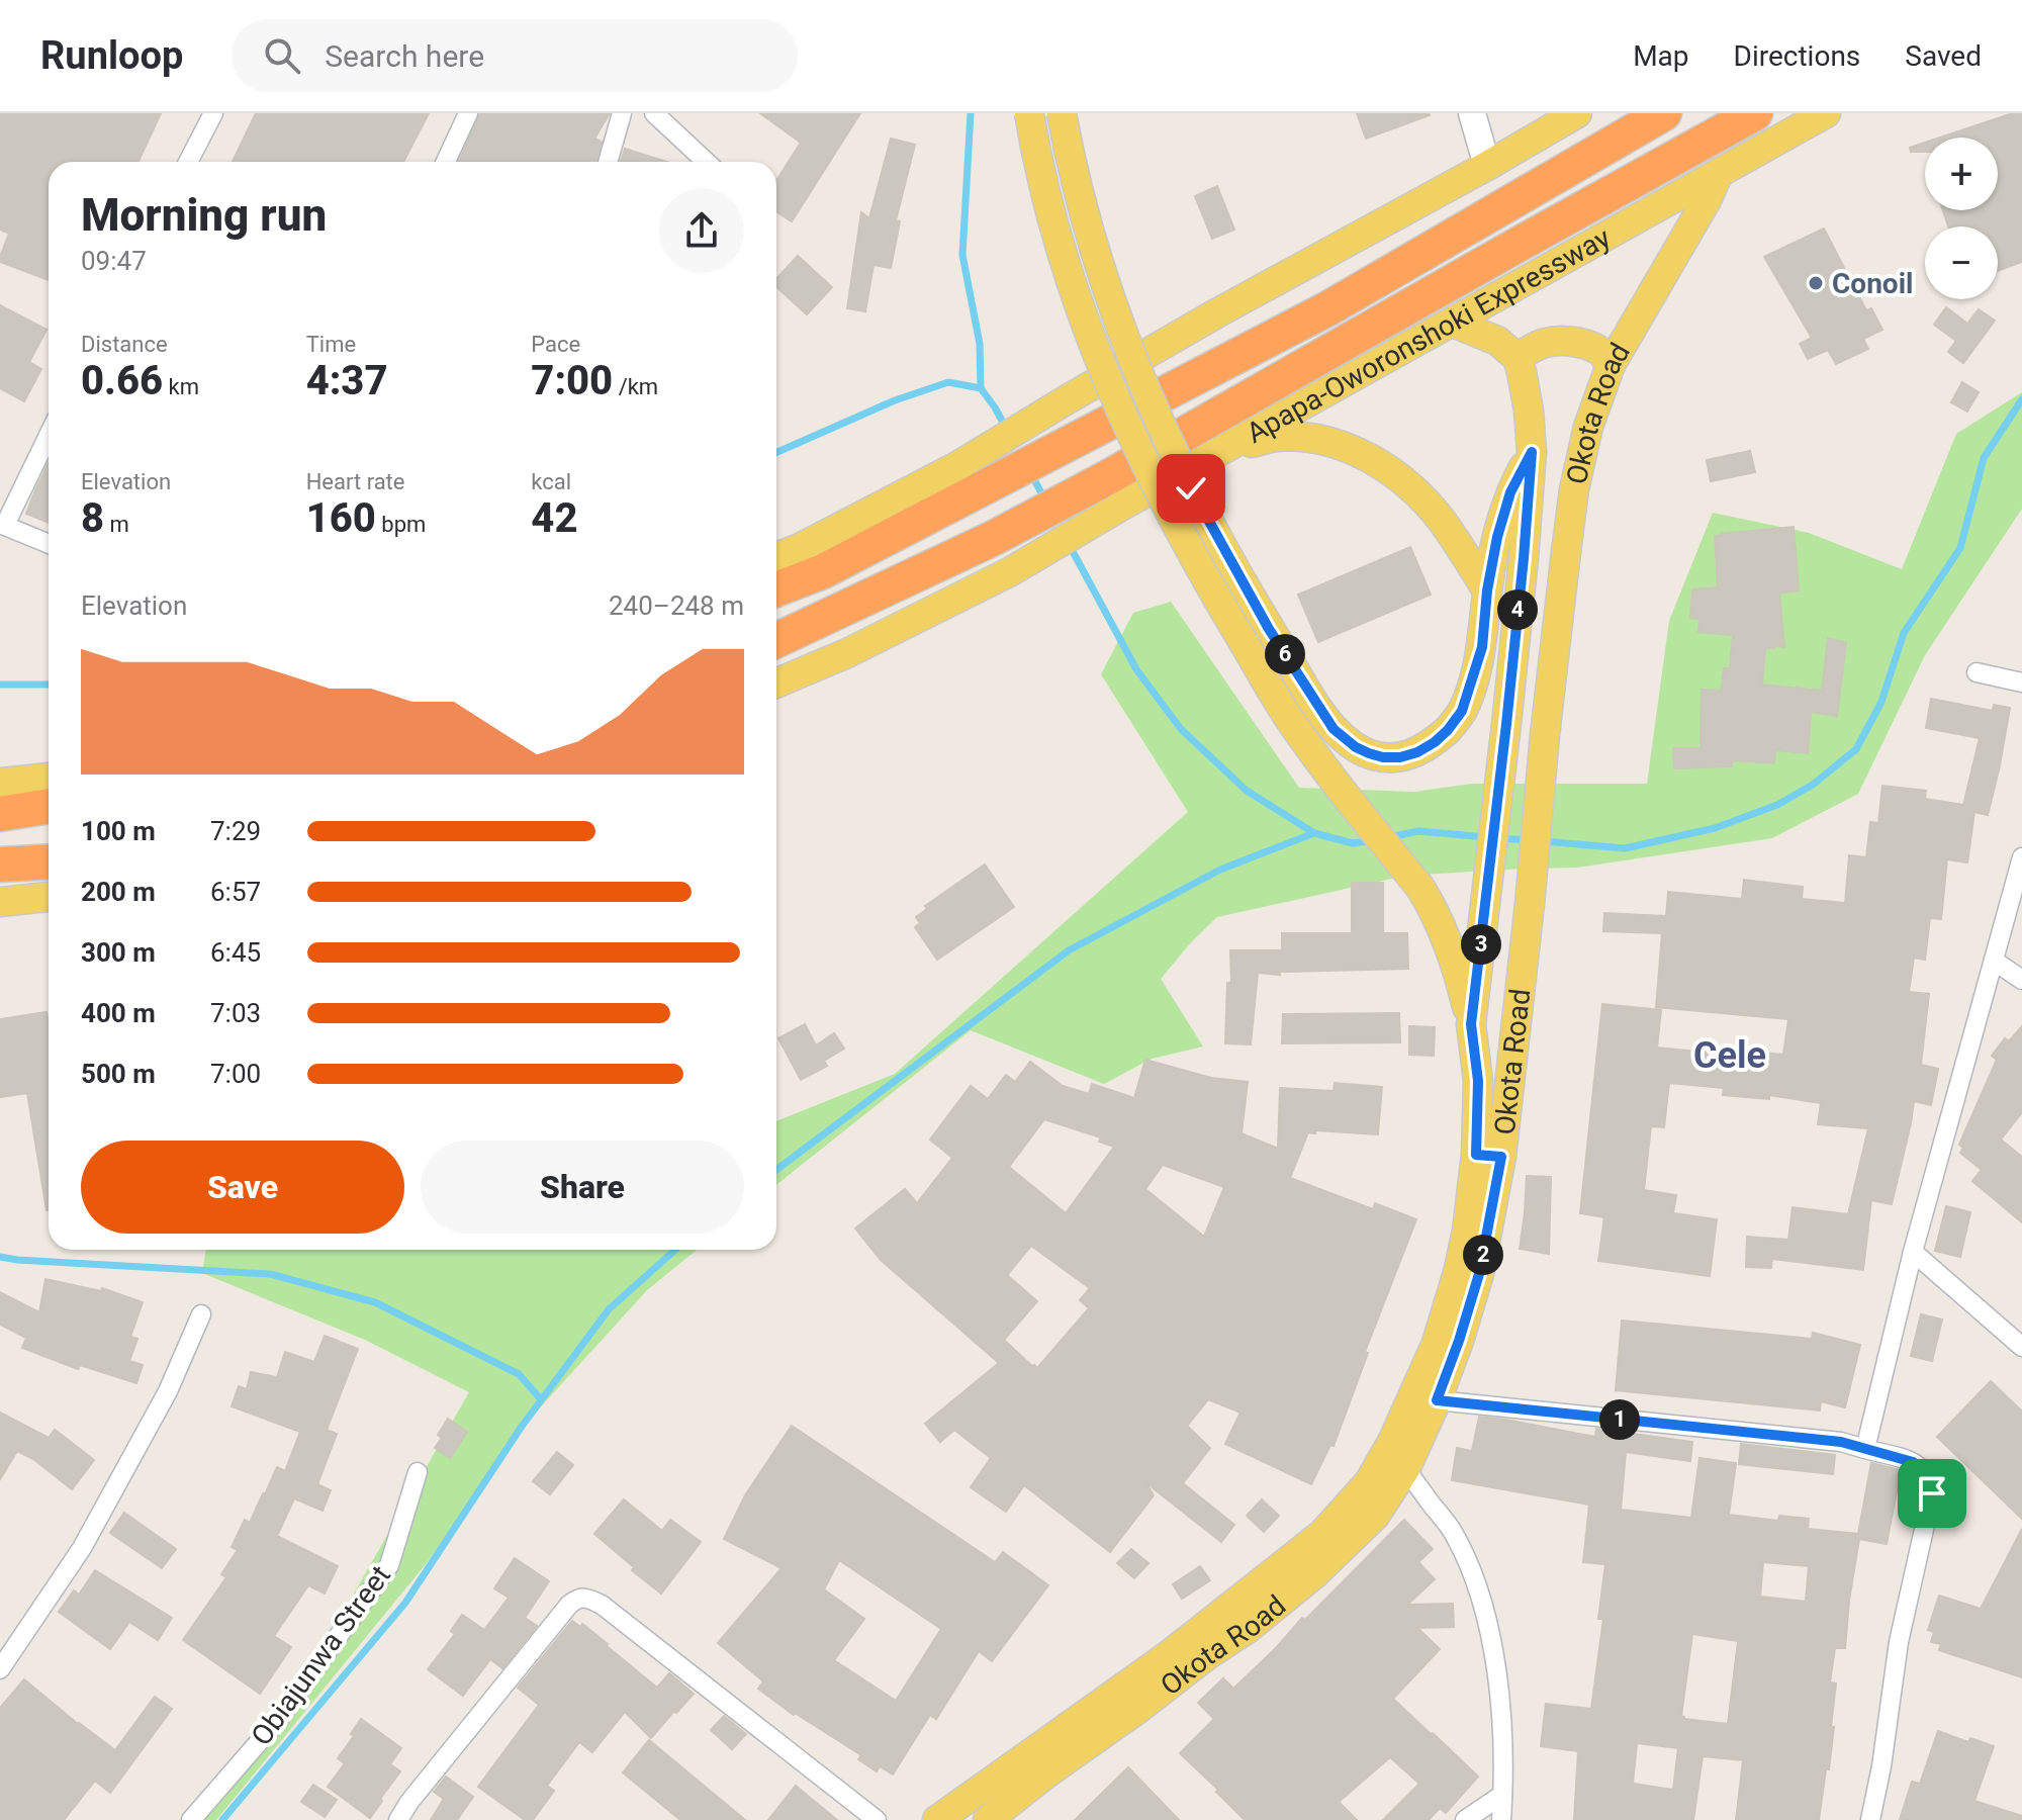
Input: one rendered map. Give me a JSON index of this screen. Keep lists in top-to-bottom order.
{
  "streets": {
    "highway": ["Apapa-Oworonshoki Expressway"],
    "main road": ["Okota Road"],
    "street": ["Obiajunwa Street"]
  },
  "crossings": [
    ["Apapa-Oworonshoki Expressway", "Okota Road"]
  ],
  "districts": ["Cele"],
  "places": ["Conoil"],
  "page": {
    "header": "Runloop",
    "search": "Search here",
    "nav": ["Map", "Directions", "Saved"],
    "map_buttons": ["+", "−"],
    "heading": ["Morning run", "09:47"],
    "stats": [
      ["Distance", "0.66 km"],
      ["Time", "4:37"],
      ["Pace", "7:00 /km"],
      ["Elevation", "8 m"],
      ["Heart rate", "160 bpm"],
      ["kcal", "42"]
    ],
    "chart": ["Elevation", "240–248 m"],
    "pins": [
      "4",
      "6",
      "3",
      "2",
      "1"
    ],
    "list": [
      {
        "name": "100 m",
        "note": "7:29"
      },
      {
        "name": "200 m",
        "note": "6:57"
      },
      {
        "name": "300 m",
        "note": "6:45"
      },
      {
        "name": "400 m",
        "note": "7:03"
      },
      {
        "name": "500 m",
        "note": "7:00"
      }
    ],
    "buttons": ["Save", "Share"]
  }
}
